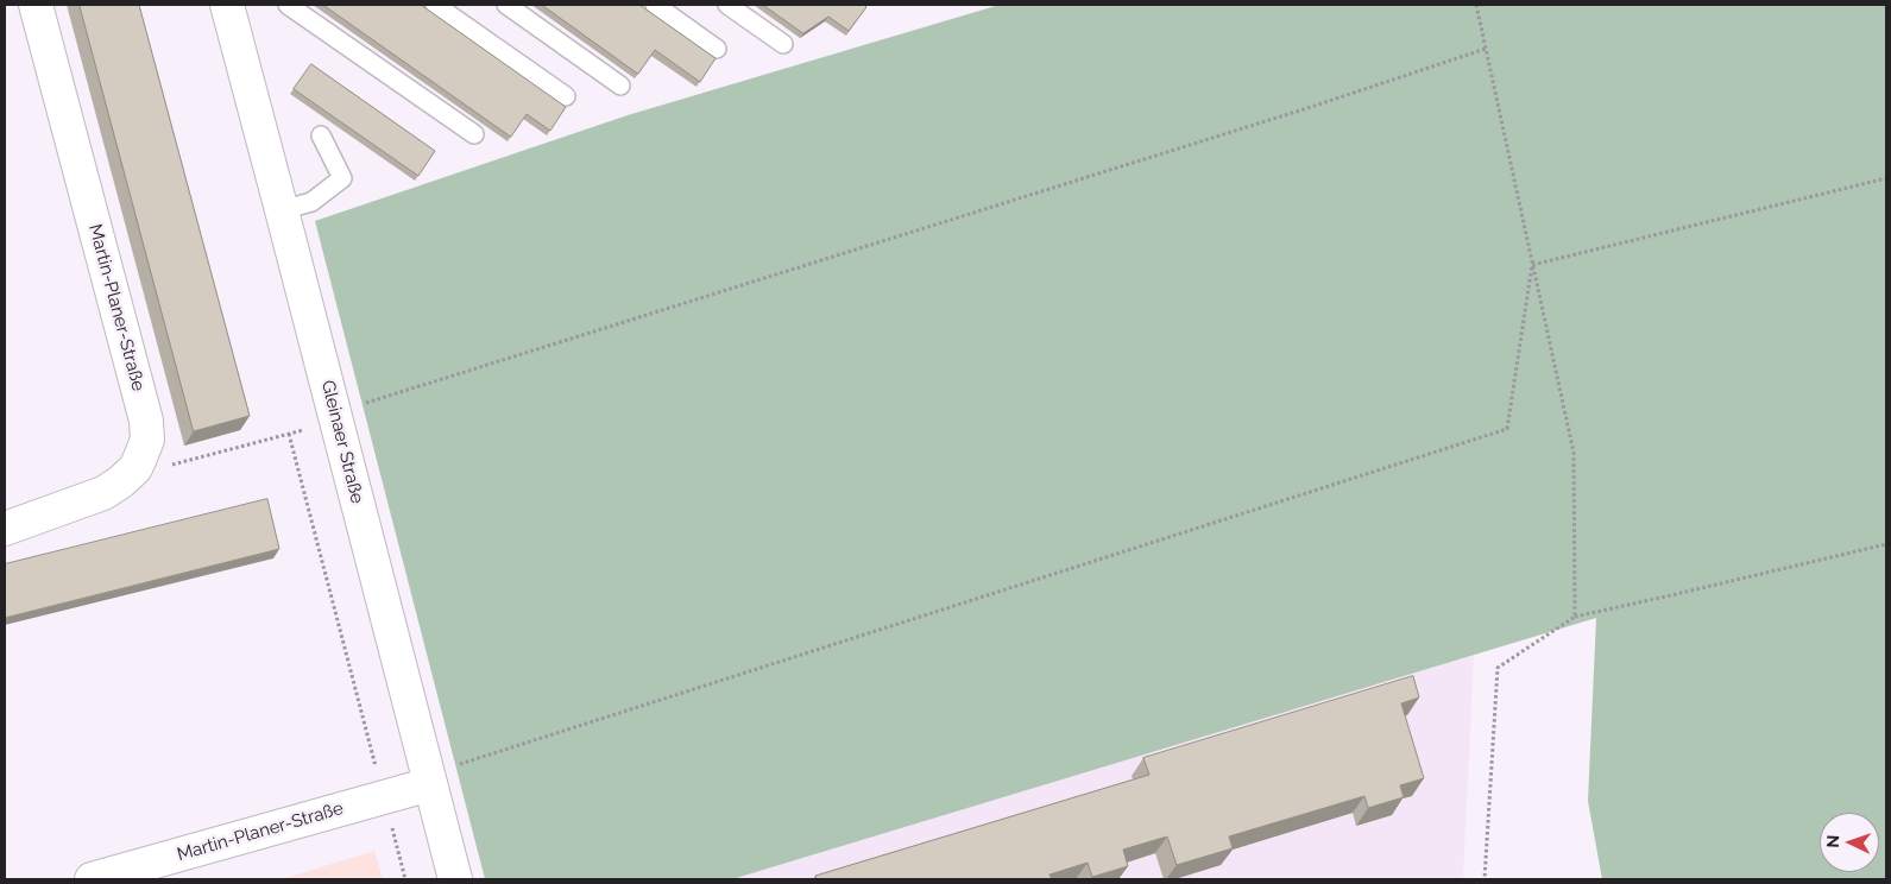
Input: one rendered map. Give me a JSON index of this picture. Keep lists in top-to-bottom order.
{
  "streets": {
    "street": ["Martin-Planer-Straße", "Gleinaer Straße"]
  },
  "crossings": [
    ["Martin-Planer-Straße", "Gleinaer Straße"]
  ],
  "north": "left"
}
